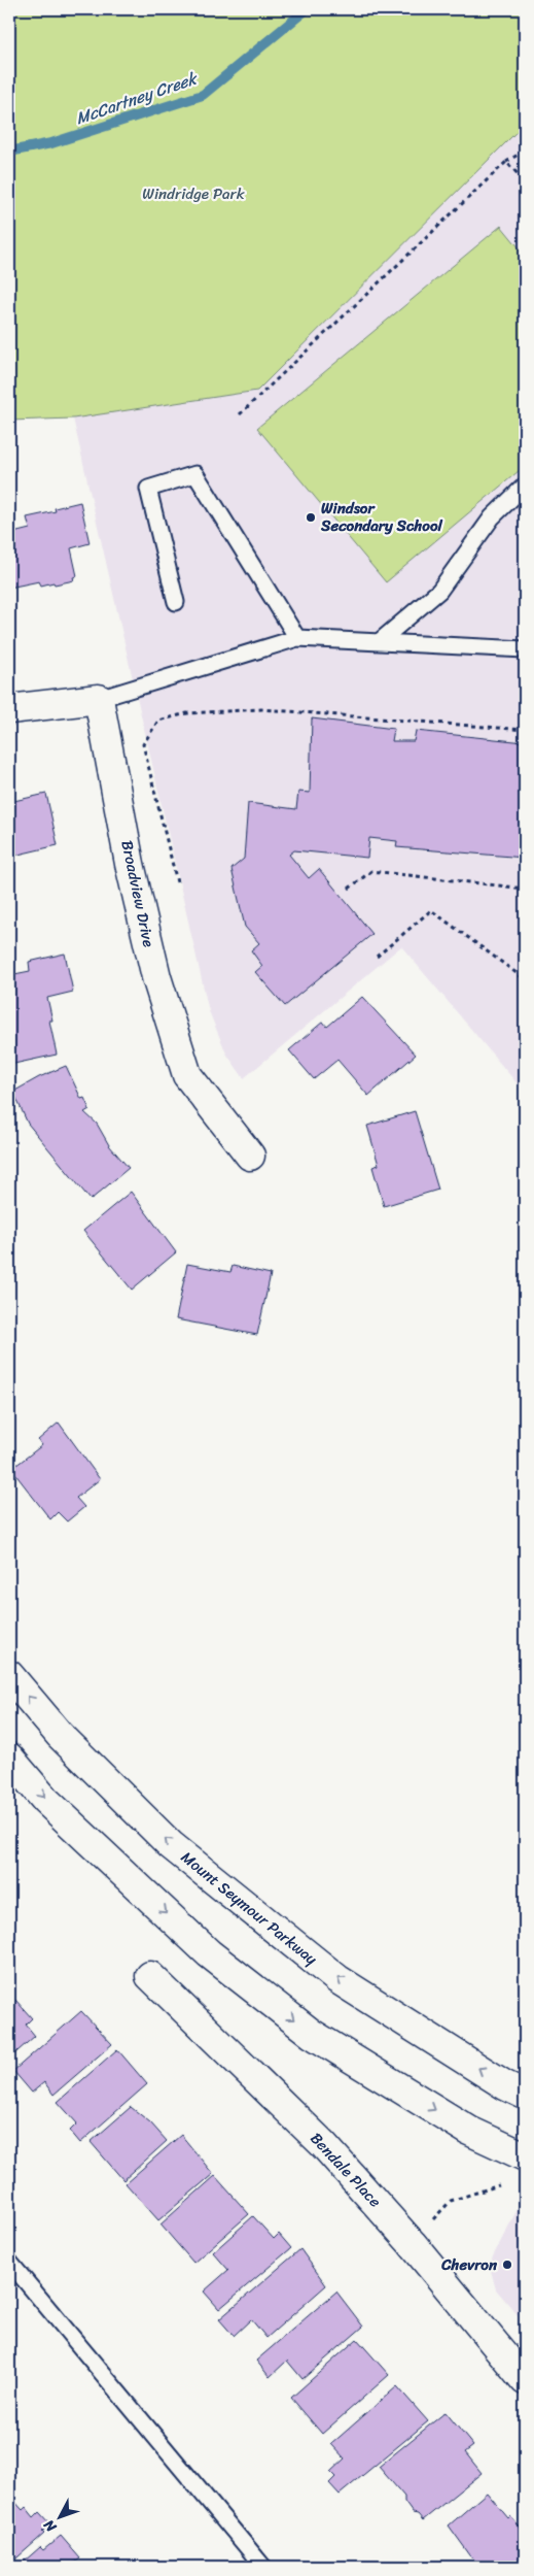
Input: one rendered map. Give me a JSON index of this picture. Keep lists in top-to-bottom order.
{
  "streets": {
    "main road": ["Broadview Drive", "Mount Seymour Parkway", "Bendale Place"]
  },
  "water": ["McCartney Creek"],
  "parks": ["Windridge Park"],
  "places": ["Windsor Secondary School", "Chevron"],
  "north": "bottom left"
}
